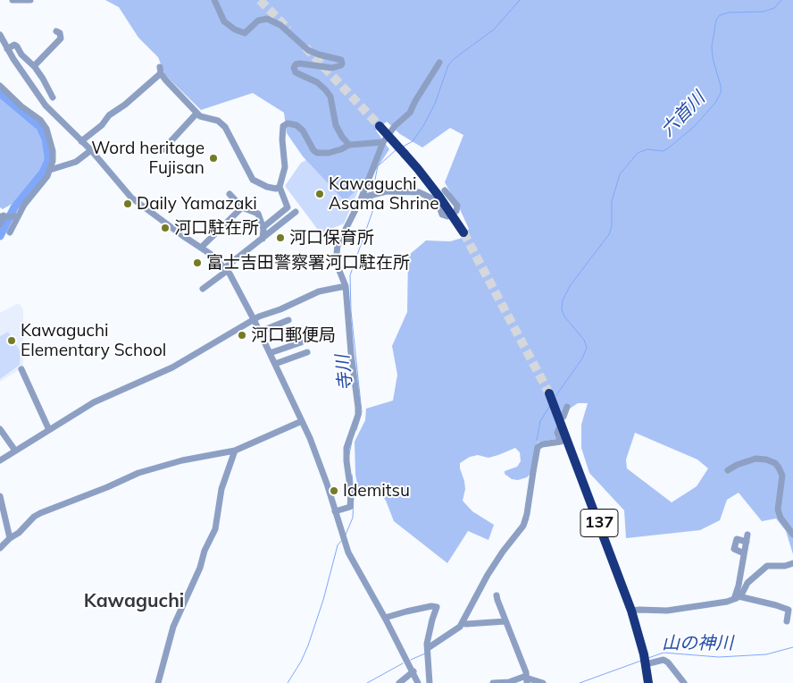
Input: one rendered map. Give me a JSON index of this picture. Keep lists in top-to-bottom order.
{
  "streets": {
    "highway": ["137"]
  },
  "districts": ["Kawaguchi"],
  "water": ["六首川", "寺川", "山の神川"],
  "places": [
    "Word heritage Fujisan",
    "Kawaguchi Asama Shrine",
    "Daily Yamazaki",
    "河口駐在所",
    "河口保育所",
    "富士吉田警察署河口駐在所",
    "河口郵便局",
    "Kawaguchi Elementary School",
    "Idemitsu"
  ]
}
